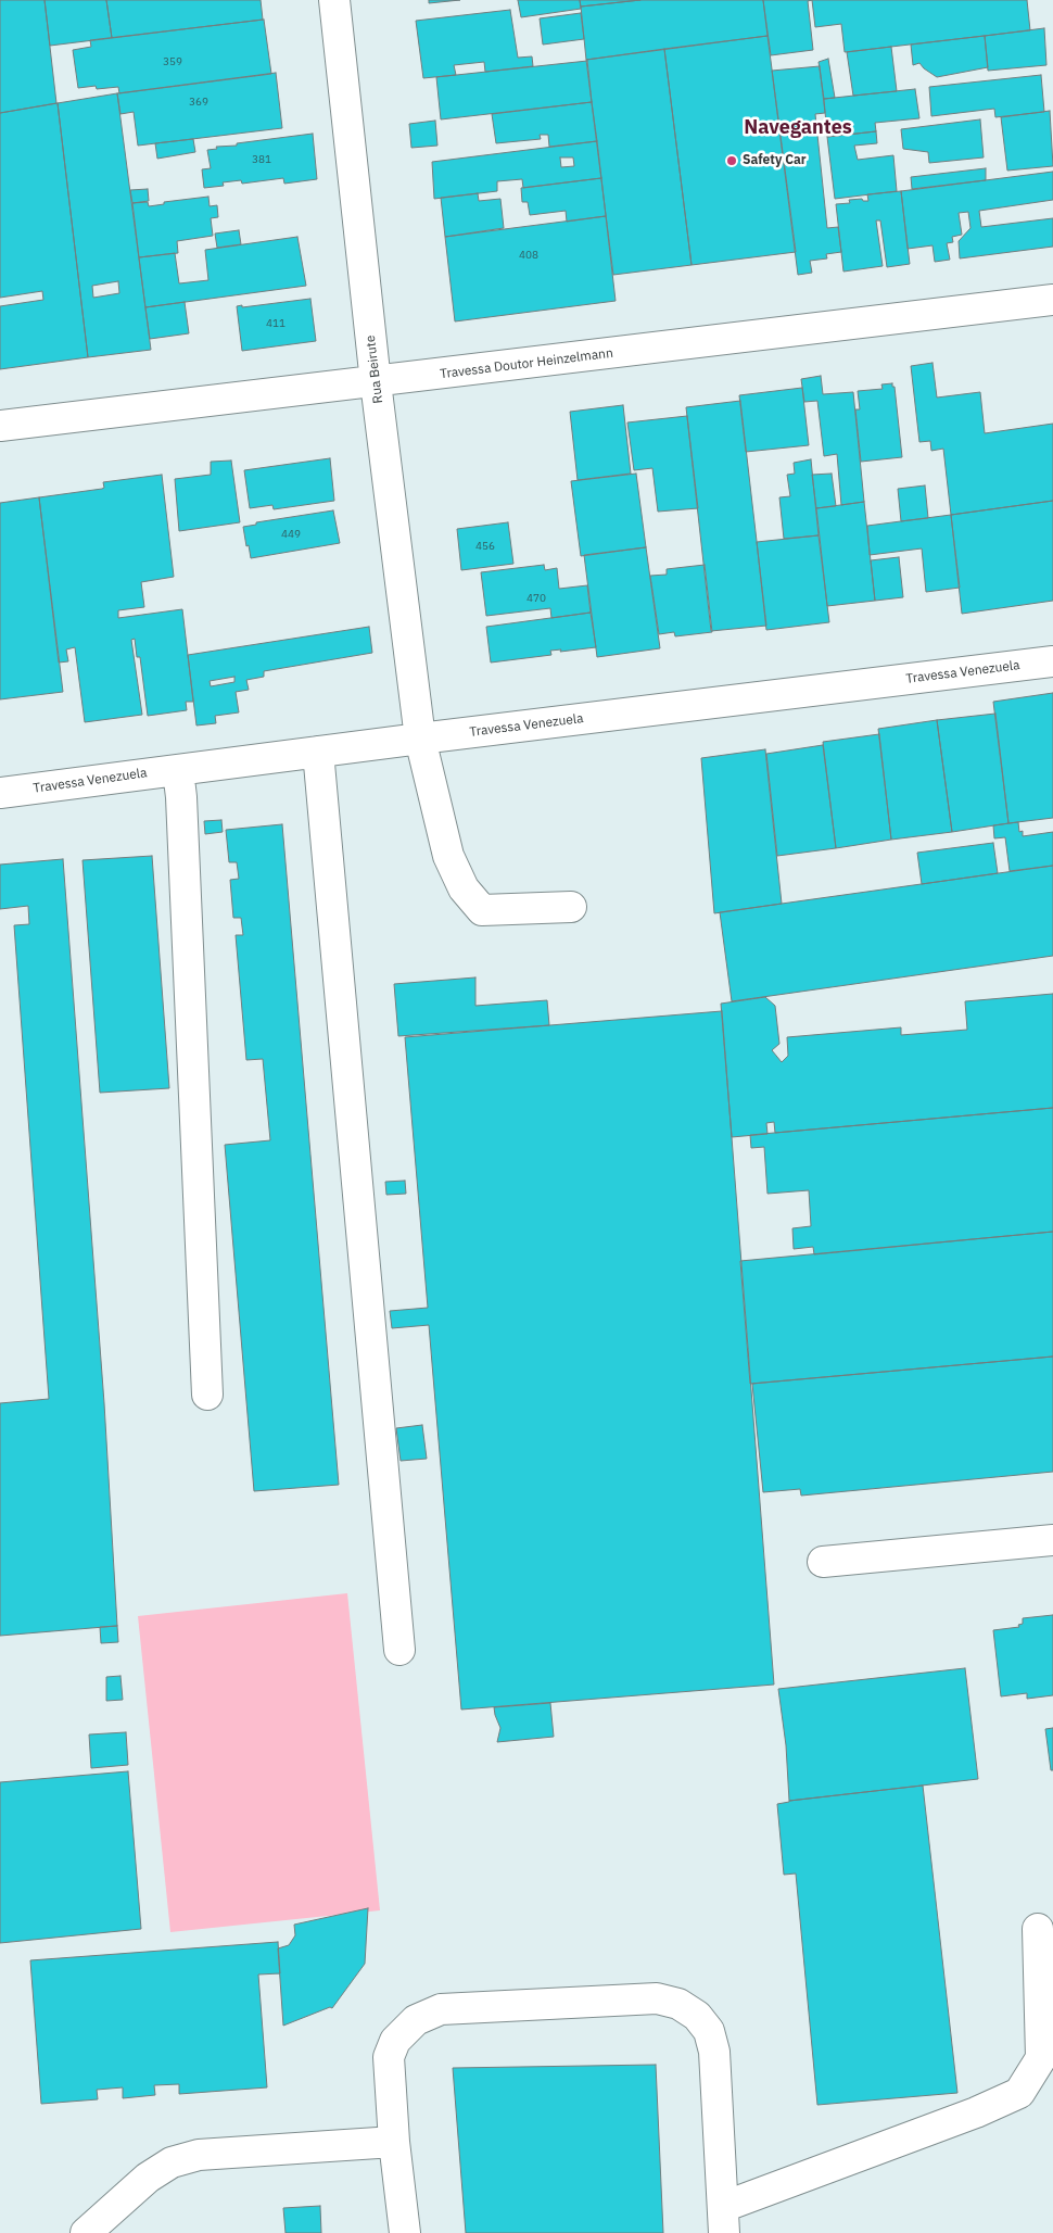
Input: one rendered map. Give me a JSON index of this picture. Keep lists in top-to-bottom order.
{
  "streets": {
    "street": ["Travessa Doutor Heinzelmann", "Rua Beirute", "Travessa Venezuela"]
  },
  "crossings": [
    ["Travessa Doutor Heinzelmann", "Rua Beirute"],
    ["Rua Beirute", "Travessa Venezuela"]
  ],
  "districts": ["Navegantes"],
  "places": ["Safety Car"],
  "house_numbers": [
    "359",
    "369",
    "381",
    "408",
    "411",
    "449",
    "456",
    "470"
  ]
}
